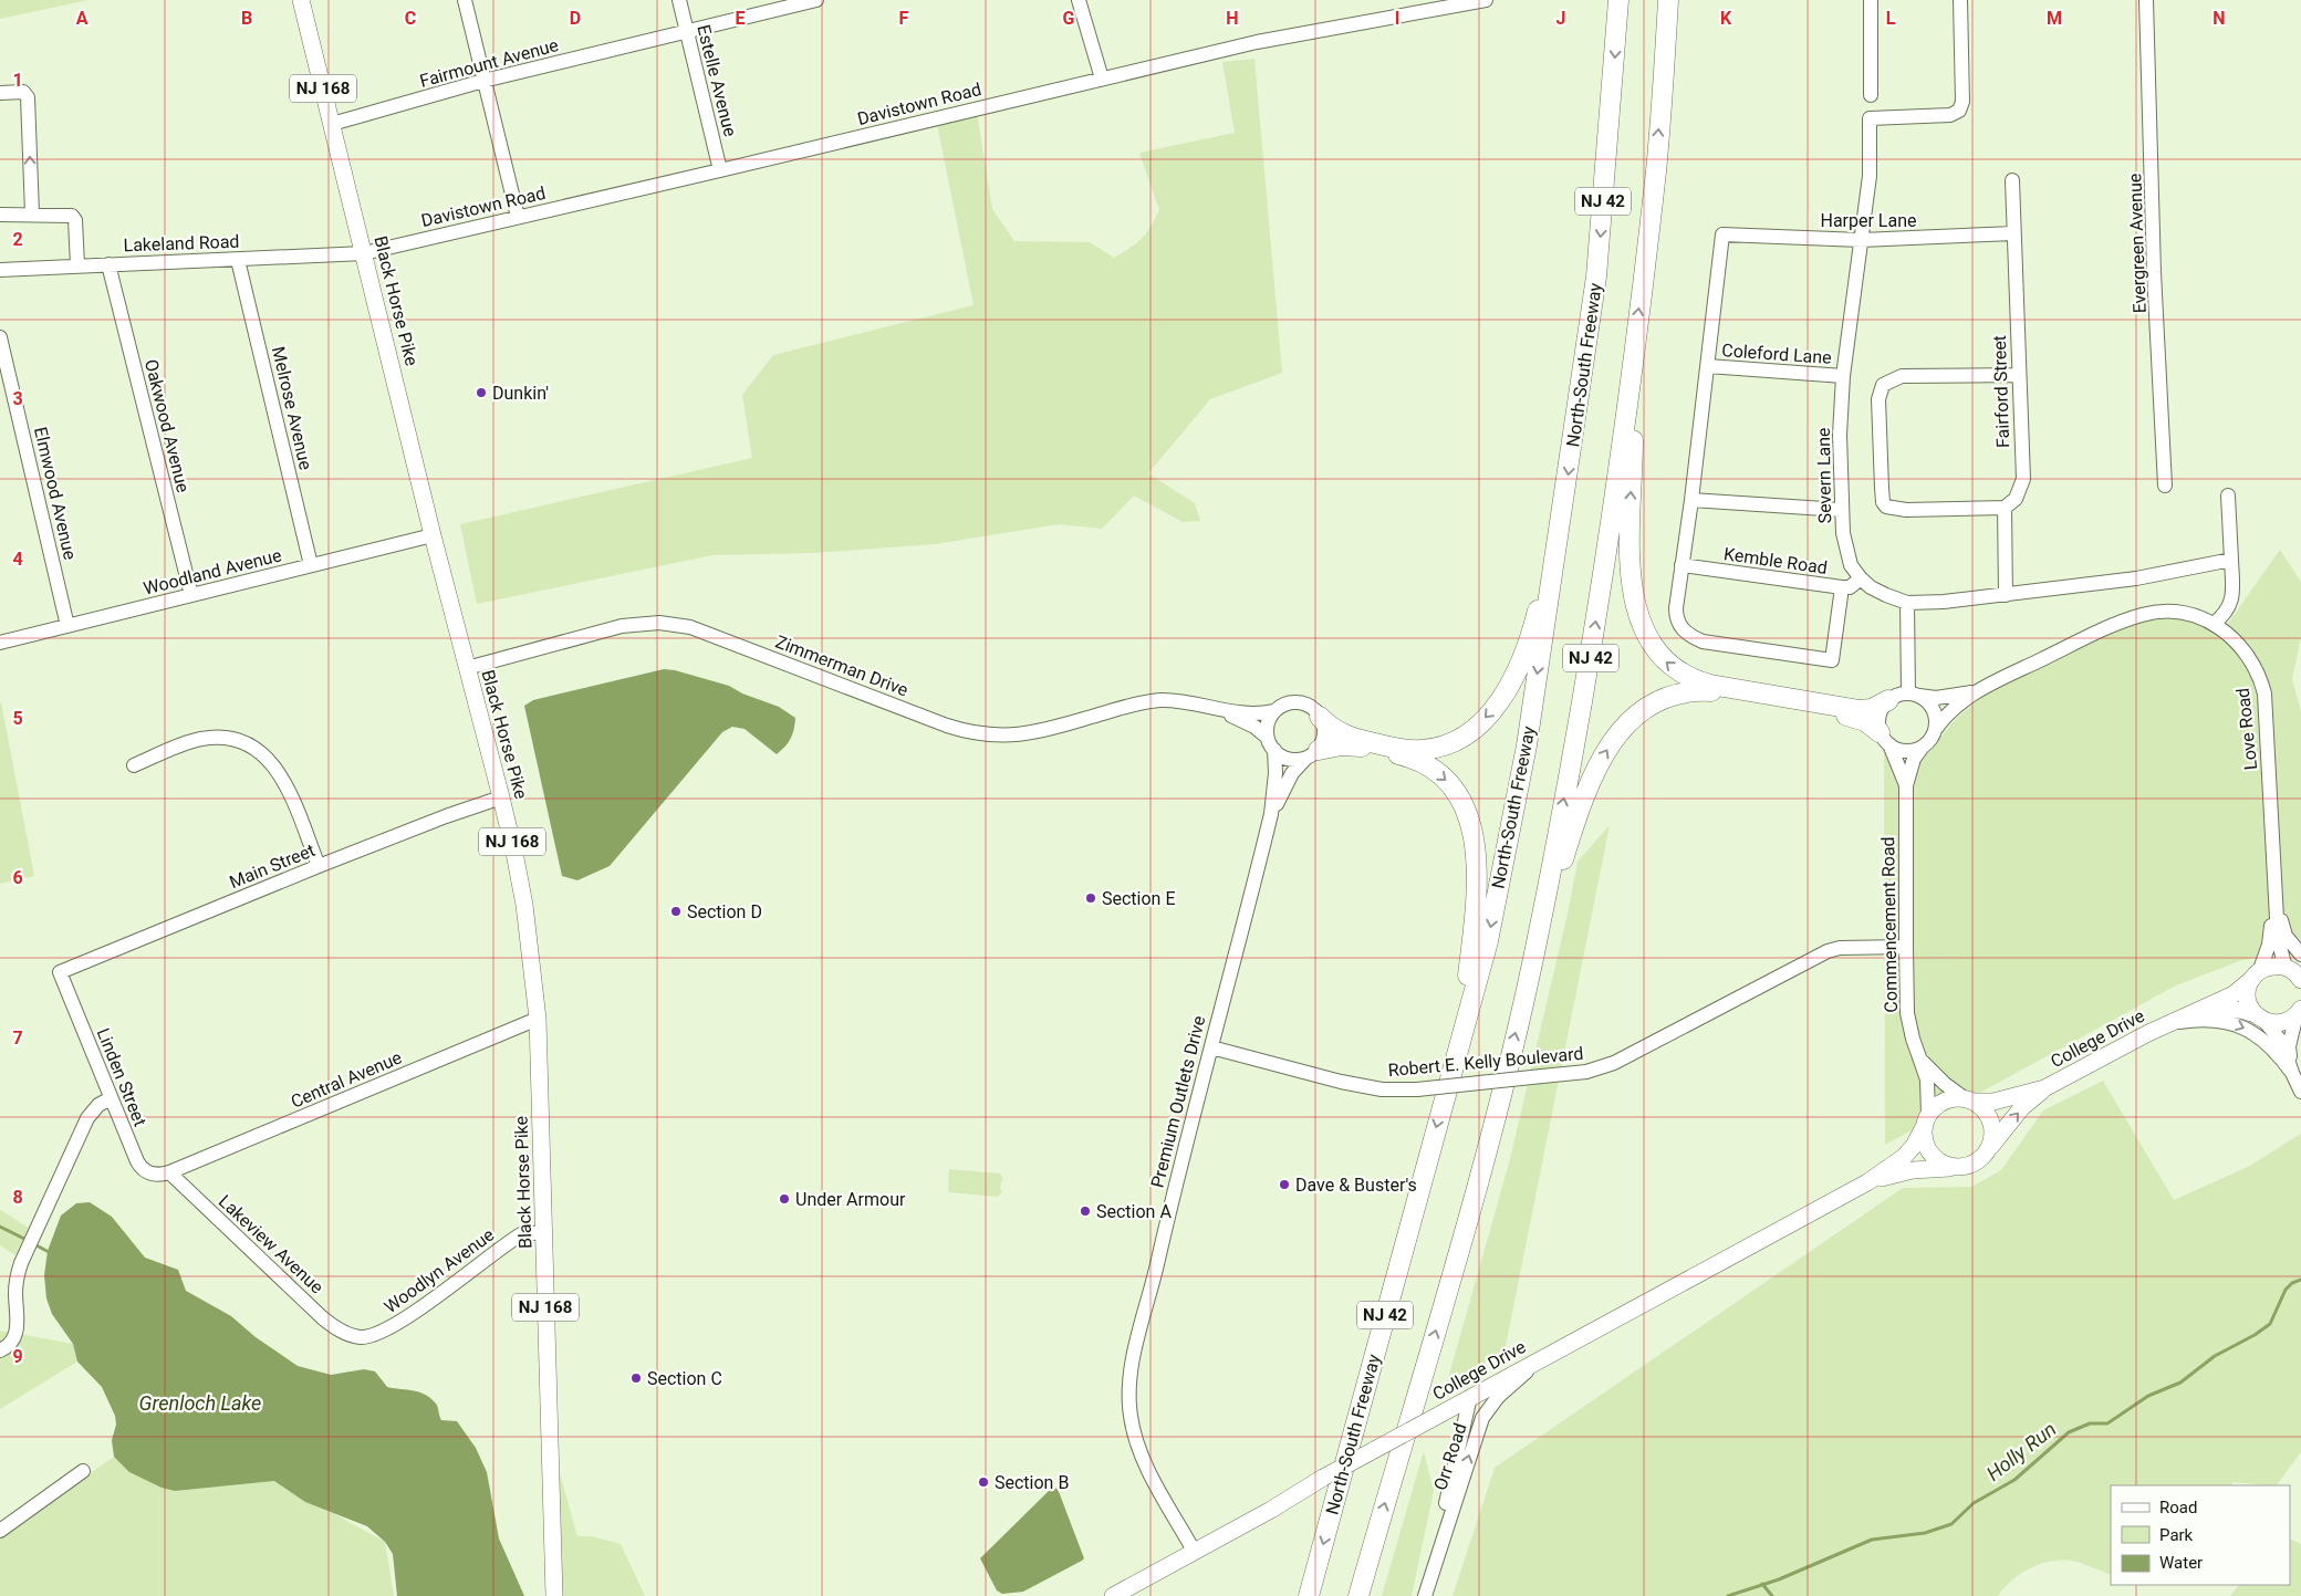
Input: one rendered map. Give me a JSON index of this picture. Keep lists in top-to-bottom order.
{
  "streets": {
    "highway": ["NJ 42", "North-South Freeway"],
    "main road": ["NJ 168", "Black Horse Pike", "College Drive"],
    "street": [
      "Fairmount Avenue",
      "Estelle Avenue",
      "Davistown Road",
      "Harper Lane",
      "Lakeland Road",
      "Evergreen Avenue",
      "Coleford Lane",
      "Fairford Street",
      "Melrose Avenue",
      "Oakwood Avenue",
      "Severn Lane",
      "Elmwood Avenue",
      "Kemble Road",
      "Woodland Avenue",
      "Zimmerman Drive",
      "Love Road",
      "Main Street",
      "Commencement Road",
      "Robert E. Kelly Boulevard",
      "Linden Street",
      "Central Avenue",
      "Premium Outlets Drive",
      "Lakeview Avenue",
      "Woodlyn Avenue",
      "Orr Road"
    ]
  },
  "crossings": [
    ["Fairmount Avenue", "Estelle Avenue"],
    ["Fairmount Avenue", "Black Horse Pike"],
    ["Estelle Avenue", "Davistown Road"],
    ["Davistown Road", "Lakeland Road"],
    ["Davistown Road", "Black Horse Pike"],
    ["Harper Lane", "Coleford Lane"],
    ["Harper Lane", "Fairford Street"],
    ["Harper Lane", "Severn Lane"],
    ["Lakeland Road", "Black Horse Pike"],
    ["Lakeland Road", "Melrose Avenue"],
    ["Lakeland Road", "Oakwood Avenue"],
    ["Black Horse Pike", "Woodland Avenue"],
    ["Black Horse Pike", "Zimmerman Drive"],
    ["Black Horse Pike", "Main Street"],
    ["Black Horse Pike", "Central Avenue"],
    ["Black Horse Pike", "Woodlyn Avenue"],
    ["Coleford Lane", "Severn Lane"],
    ["Melrose Avenue", "Woodland Avenue"],
    ["Oakwood Avenue", "Woodland Avenue"],
    ["Severn Lane", "Kemble Road"],
    ["Elmwood Avenue", "Woodland Avenue"],
    ["Zimmerman Drive", "Premium Outlets Drive"],
    ["Love Road", "Commencement Road"],
    ["Love Road", "College Drive"],
    ["Main Street", "Linden Street"],
    ["Commencement Road", "College Drive"],
    ["Commencement Road", "Robert E. Kelly Boulevard"],
    ["College Drive", "Premium Outlets Drive"],
    ["College Drive", "Orr Road"],
    ["Robert E. Kelly Boulevard", "Premium Outlets Drive"],
    ["Linden Street", "Central Avenue"],
    ["Linden Street", "Lakeview Avenue"],
    ["Central Avenue", "Lakeview Avenue"],
    ["Lakeview Avenue", "Woodlyn Avenue"]
  ],
  "water": ["Grenloch Lake", "Holly Run"],
  "places": [
    "Dunkin'",
    "Section E",
    "Section D",
    "Dave & Buster's",
    "Under Armour",
    "Section A",
    "Section C",
    "Section B"
  ],
  "legend": ["Road", "Park", "Water"],
  "grid": {
    "columns": [
      "A",
      "B",
      "C",
      "D",
      "E",
      "F",
      "G",
      "H",
      "I",
      "J",
      "K",
      "L",
      "M",
      "N"
    ],
    "rows": [
      "1",
      "2",
      "3",
      "4",
      "5",
      "6",
      "7",
      "8",
      "9"
    ]
  }
}
